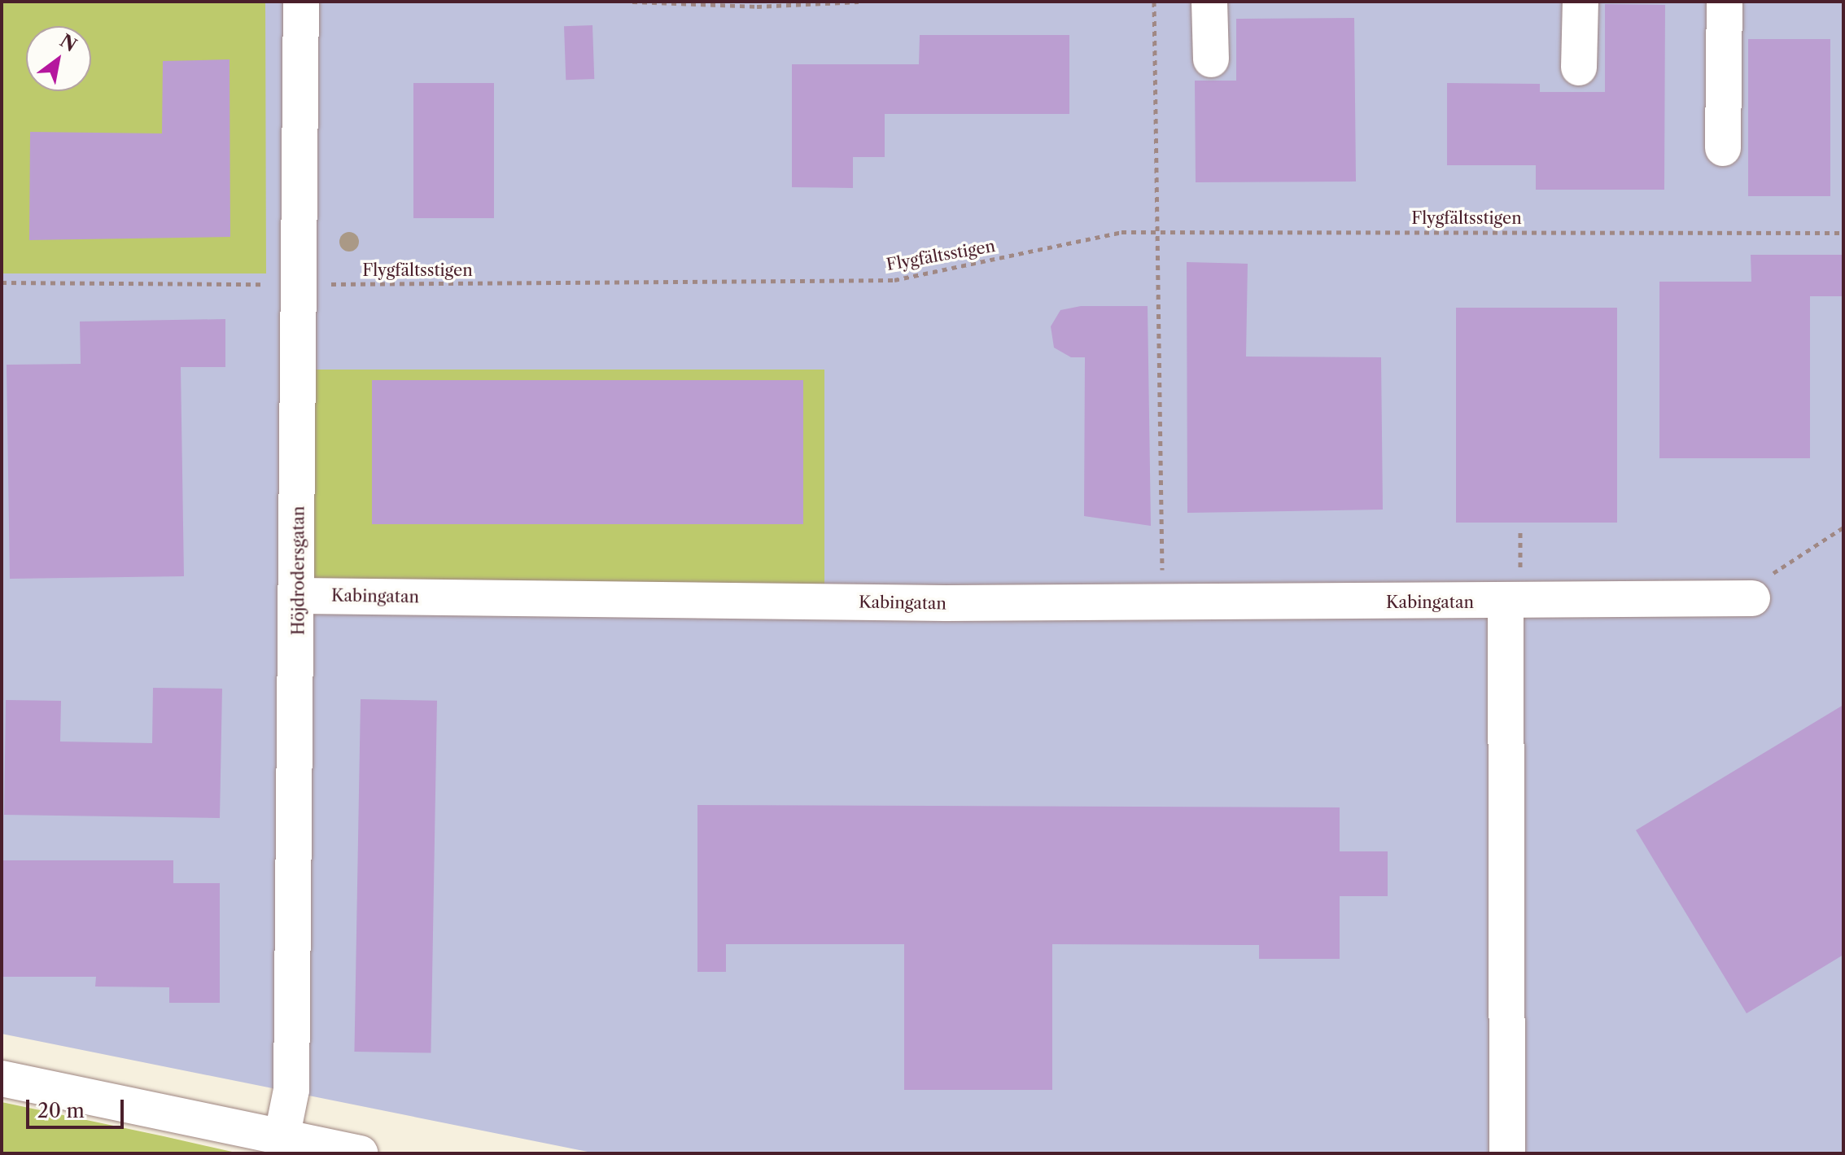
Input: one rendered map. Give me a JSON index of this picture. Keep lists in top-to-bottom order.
{
  "streets": {
    "street": ["Höjdrodersgatan", "Kabingatan"],
    "path": ["Flygfältsstigen"]
  },
  "crossings": [
    ["Flygfältsstigen", "Höjdrodersgatan"],
    ["Höjdrodersgatan", "Kabingatan"]
  ],
  "scale_bar": "20 m",
  "north": "top right"
}
